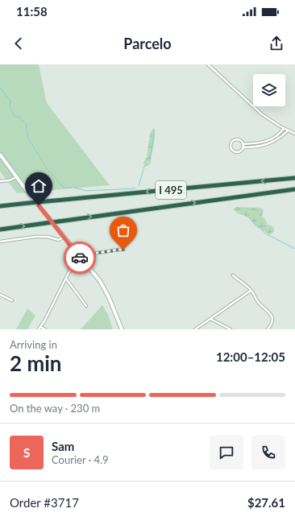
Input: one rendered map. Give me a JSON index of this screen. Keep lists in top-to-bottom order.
{
  "streets": {
    "highway": ["I 495"]
  },
  "page": {
    "status": "11:58",
    "header": "Parcelo",
    "heading": ["2 min", "Arriving in", "12:00–12:05"],
    "panel": [
      "Sam",
      "Courier · 4.9",
      "Order #3717",
      "$27.61"
    ],
    "bar": "On the way · 230 m",
    "round": "S"
  }
}
